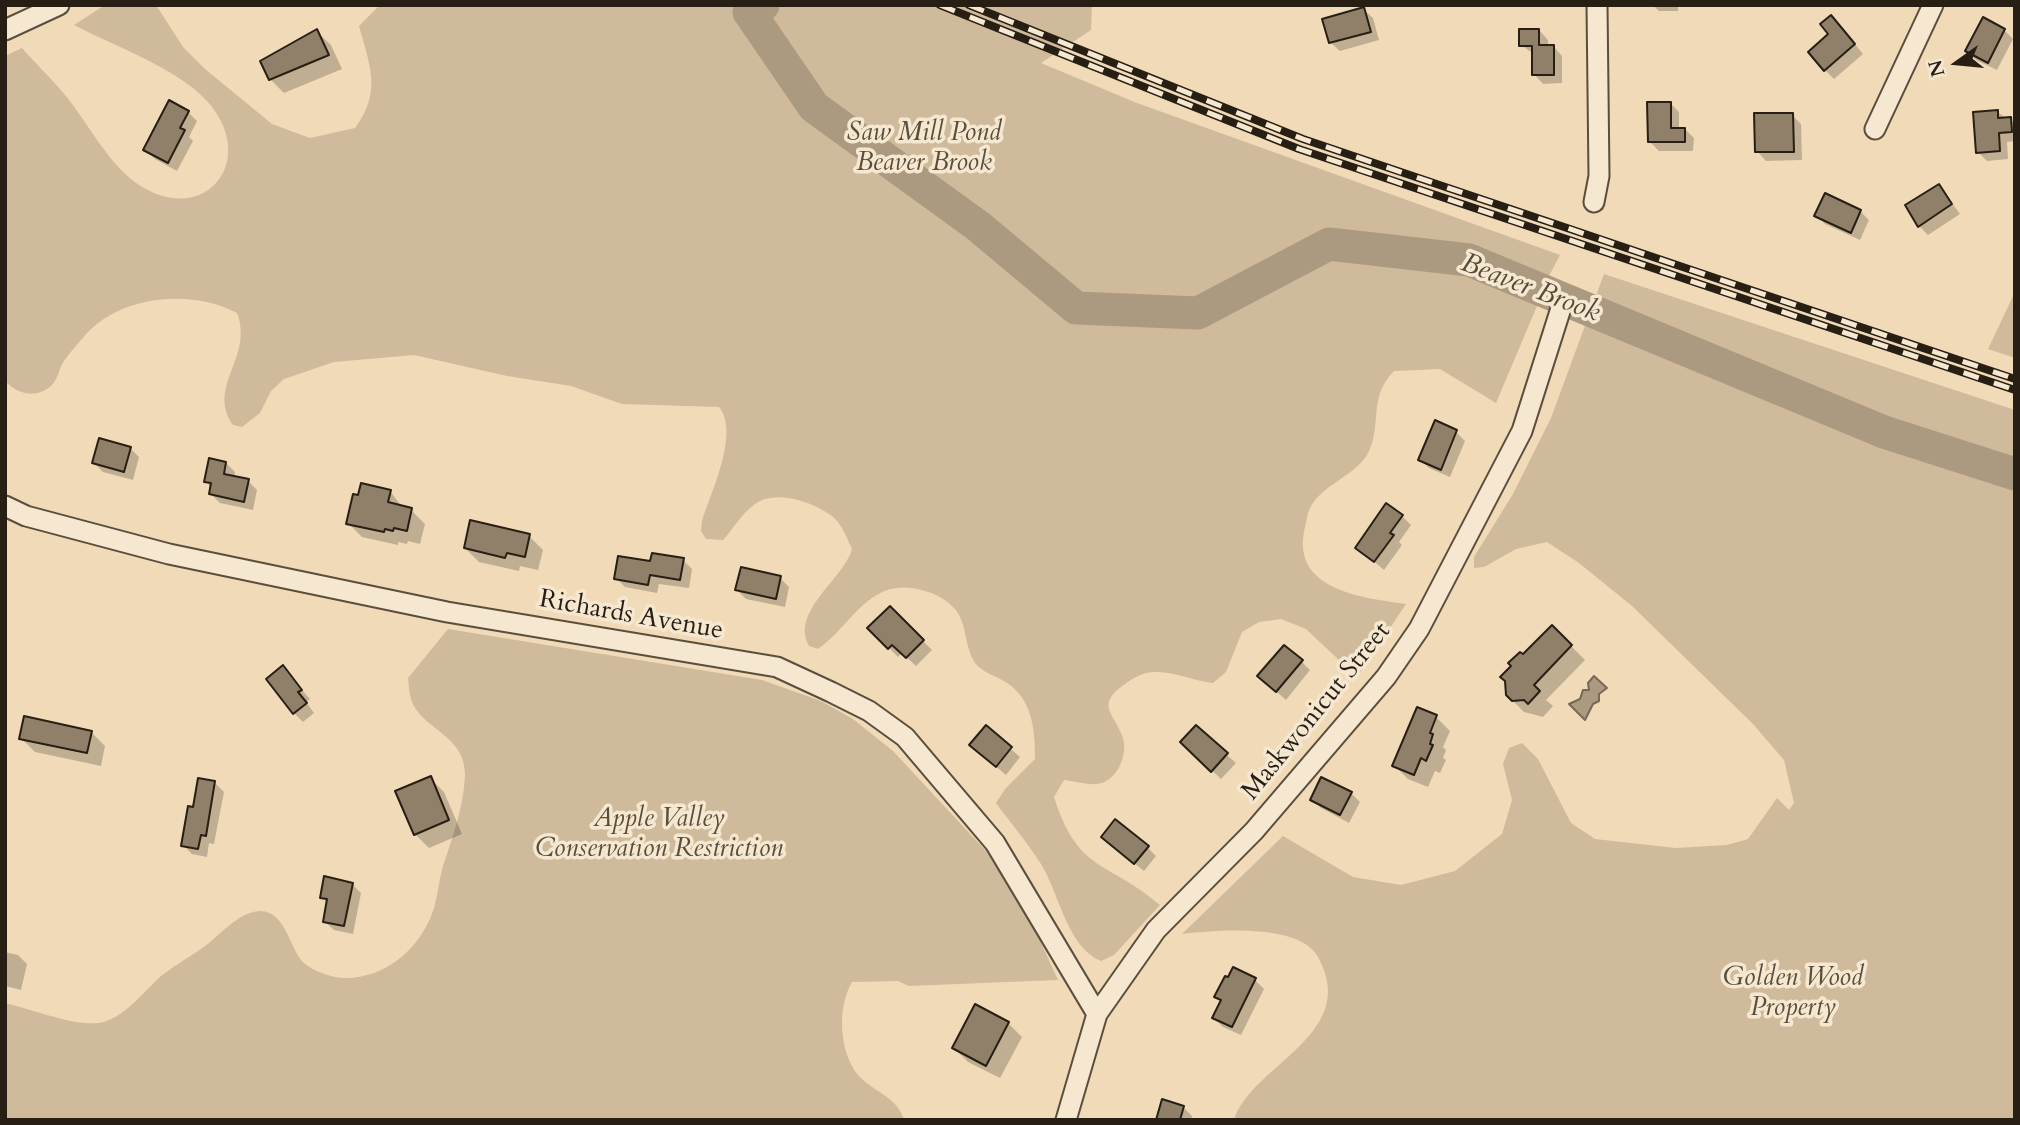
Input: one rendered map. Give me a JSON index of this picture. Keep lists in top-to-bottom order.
{
  "streets": {
    "street": ["Richards Avenue", "Maskwonicut Street"]
  },
  "crossings": [
    ["Richards Avenue", "Maskwonicut Street"]
  ],
  "water": ["Beaver Brook"],
  "parks": ["Saw Mill Pond Beaver Brook", "Apple Valley Conservation Restriction", "Golden Wood Property"],
  "north": "left"
}
